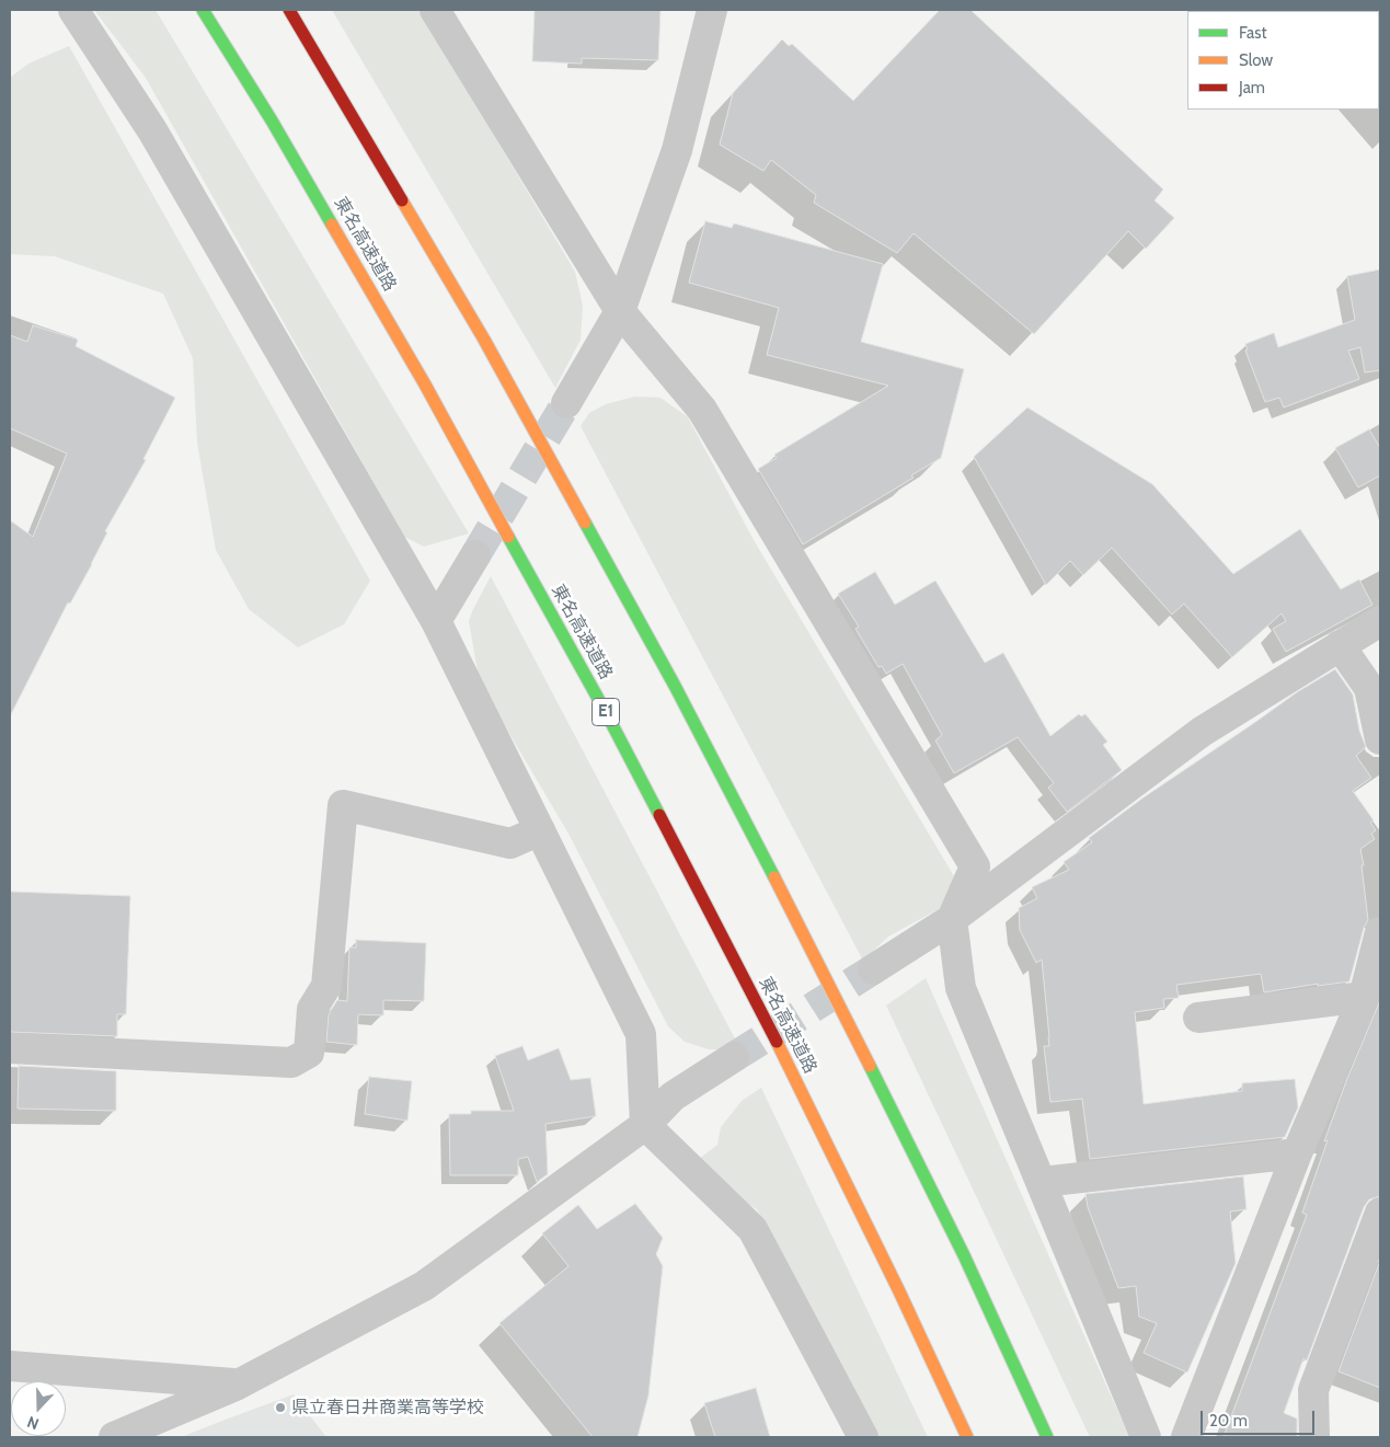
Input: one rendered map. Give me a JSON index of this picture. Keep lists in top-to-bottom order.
{
  "streets": {
    "highway": ["東名高速道路", "E1"]
  },
  "places": ["県立春日井商業高等学校"],
  "legend": ["Fast", "Slow", "Jam"],
  "scale_bar": "20 m",
  "north": "bottom"
}
